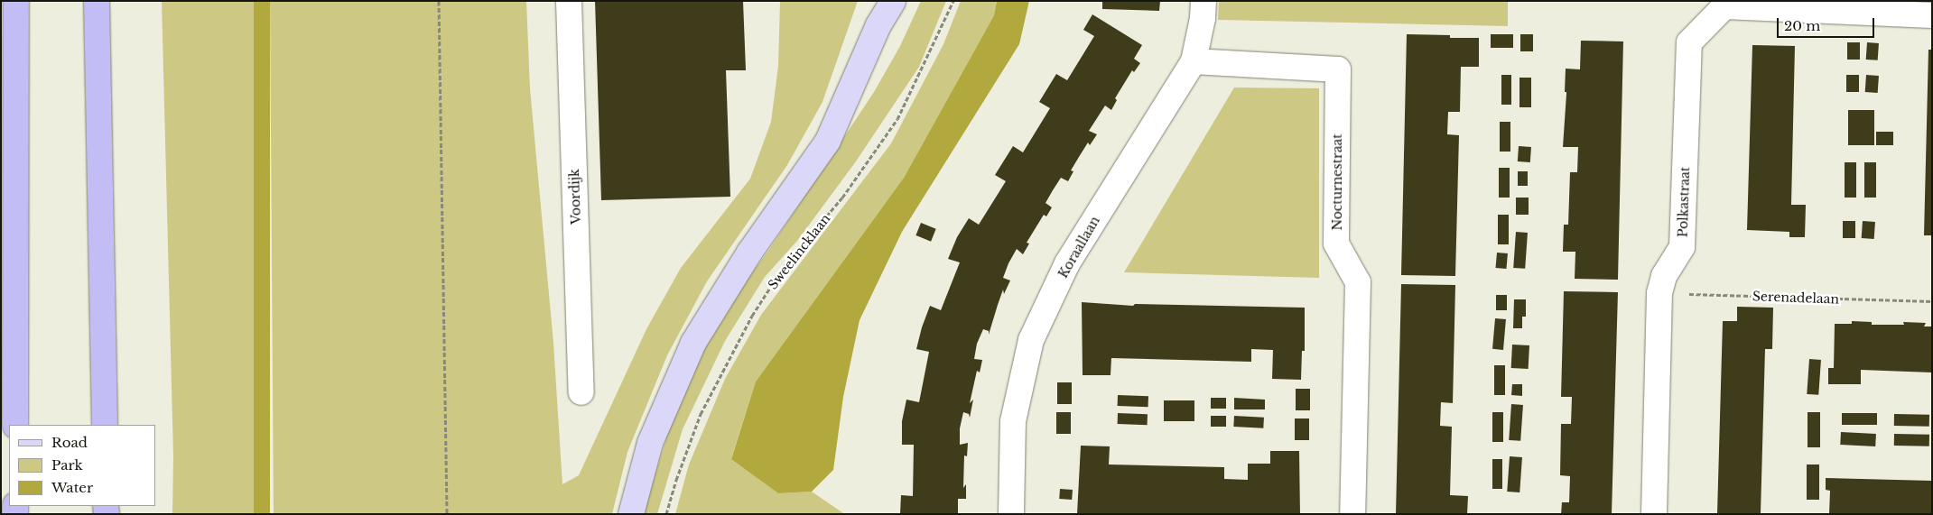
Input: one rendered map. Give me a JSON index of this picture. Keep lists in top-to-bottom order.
{
  "streets": {
    "street": [
      "Nocturnestraat",
      "Voordijk",
      "Polkastraat",
      "Koraallaan"
    ],
    "path": ["Sweelincklaan", "Serenadelaan"]
  },
  "crossings": [
    ["Nocturnestraat", "Koraallaan"],
    ["Polkastraat", "Serenadelaan"]
  ],
  "legend": ["Road", "Park", "Water"],
  "scale_bar": "20 m"
}
